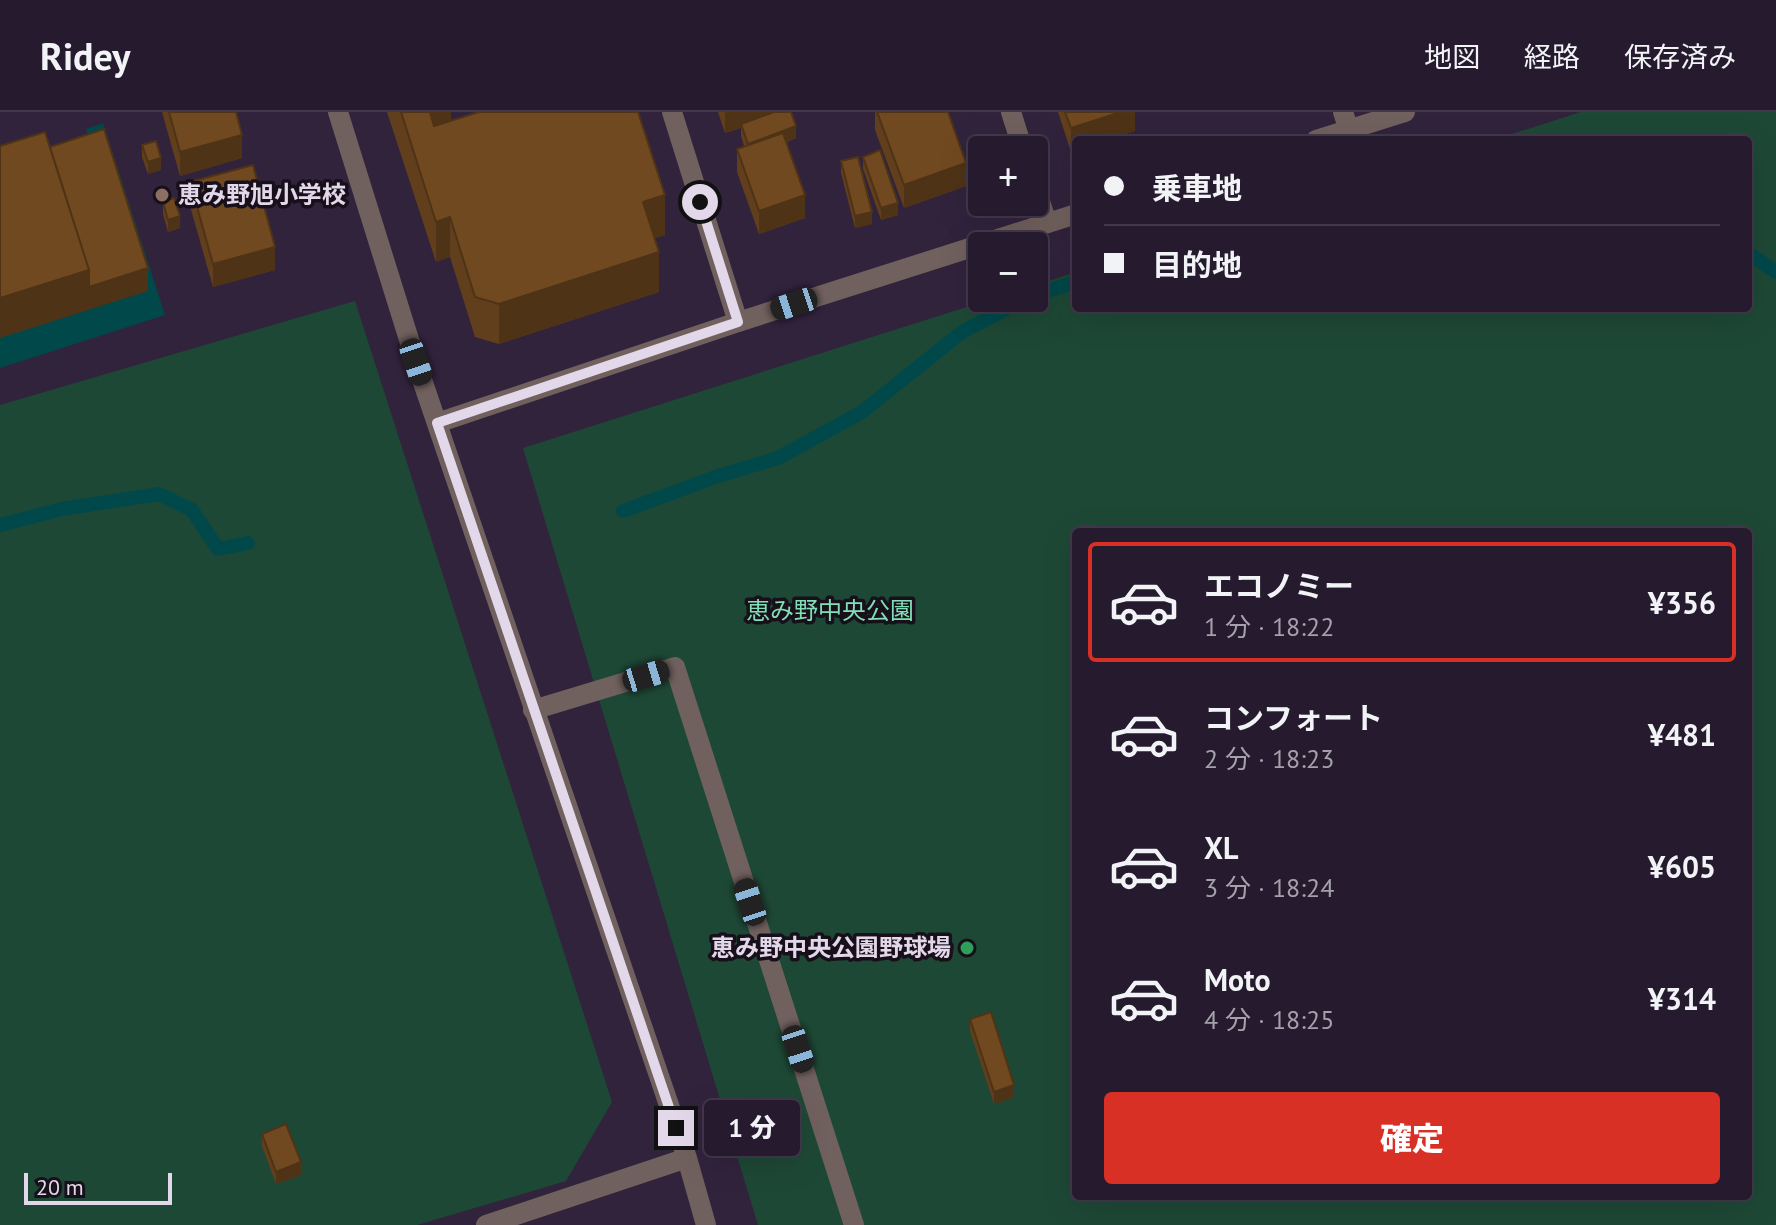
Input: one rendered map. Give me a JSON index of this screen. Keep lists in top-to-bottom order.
{
  "parks": ["恵み野中央公園"],
  "places": ["恵み野旭小学校", "恵み野中央公園野球場"],
  "scale_bar": "20 m",
  "page": {
    "header": "Ridey",
    "nav": ["地図", "経路", "保存済み"],
    "map_buttons": ["+", "−"],
    "banner": ["乗車地", "目的地"],
    "list": [
      {
        "name": "エコノミー",
        "note": "1 分 · 18:22",
        "value": "¥356"
      },
      {
        "name": "コンフォート",
        "note": "2 分 · 18:23",
        "value": "¥481"
      },
      {
        "name": "XL",
        "note": "3 分 · 18:24",
        "value": "¥605"
      },
      {
        "name": "Moto",
        "note": "4 分 · 18:25",
        "value": "¥314"
      }
    ],
    "buttons": "確定",
    "bubble": "1 分",
    "scale": "20 m"
  }
}
